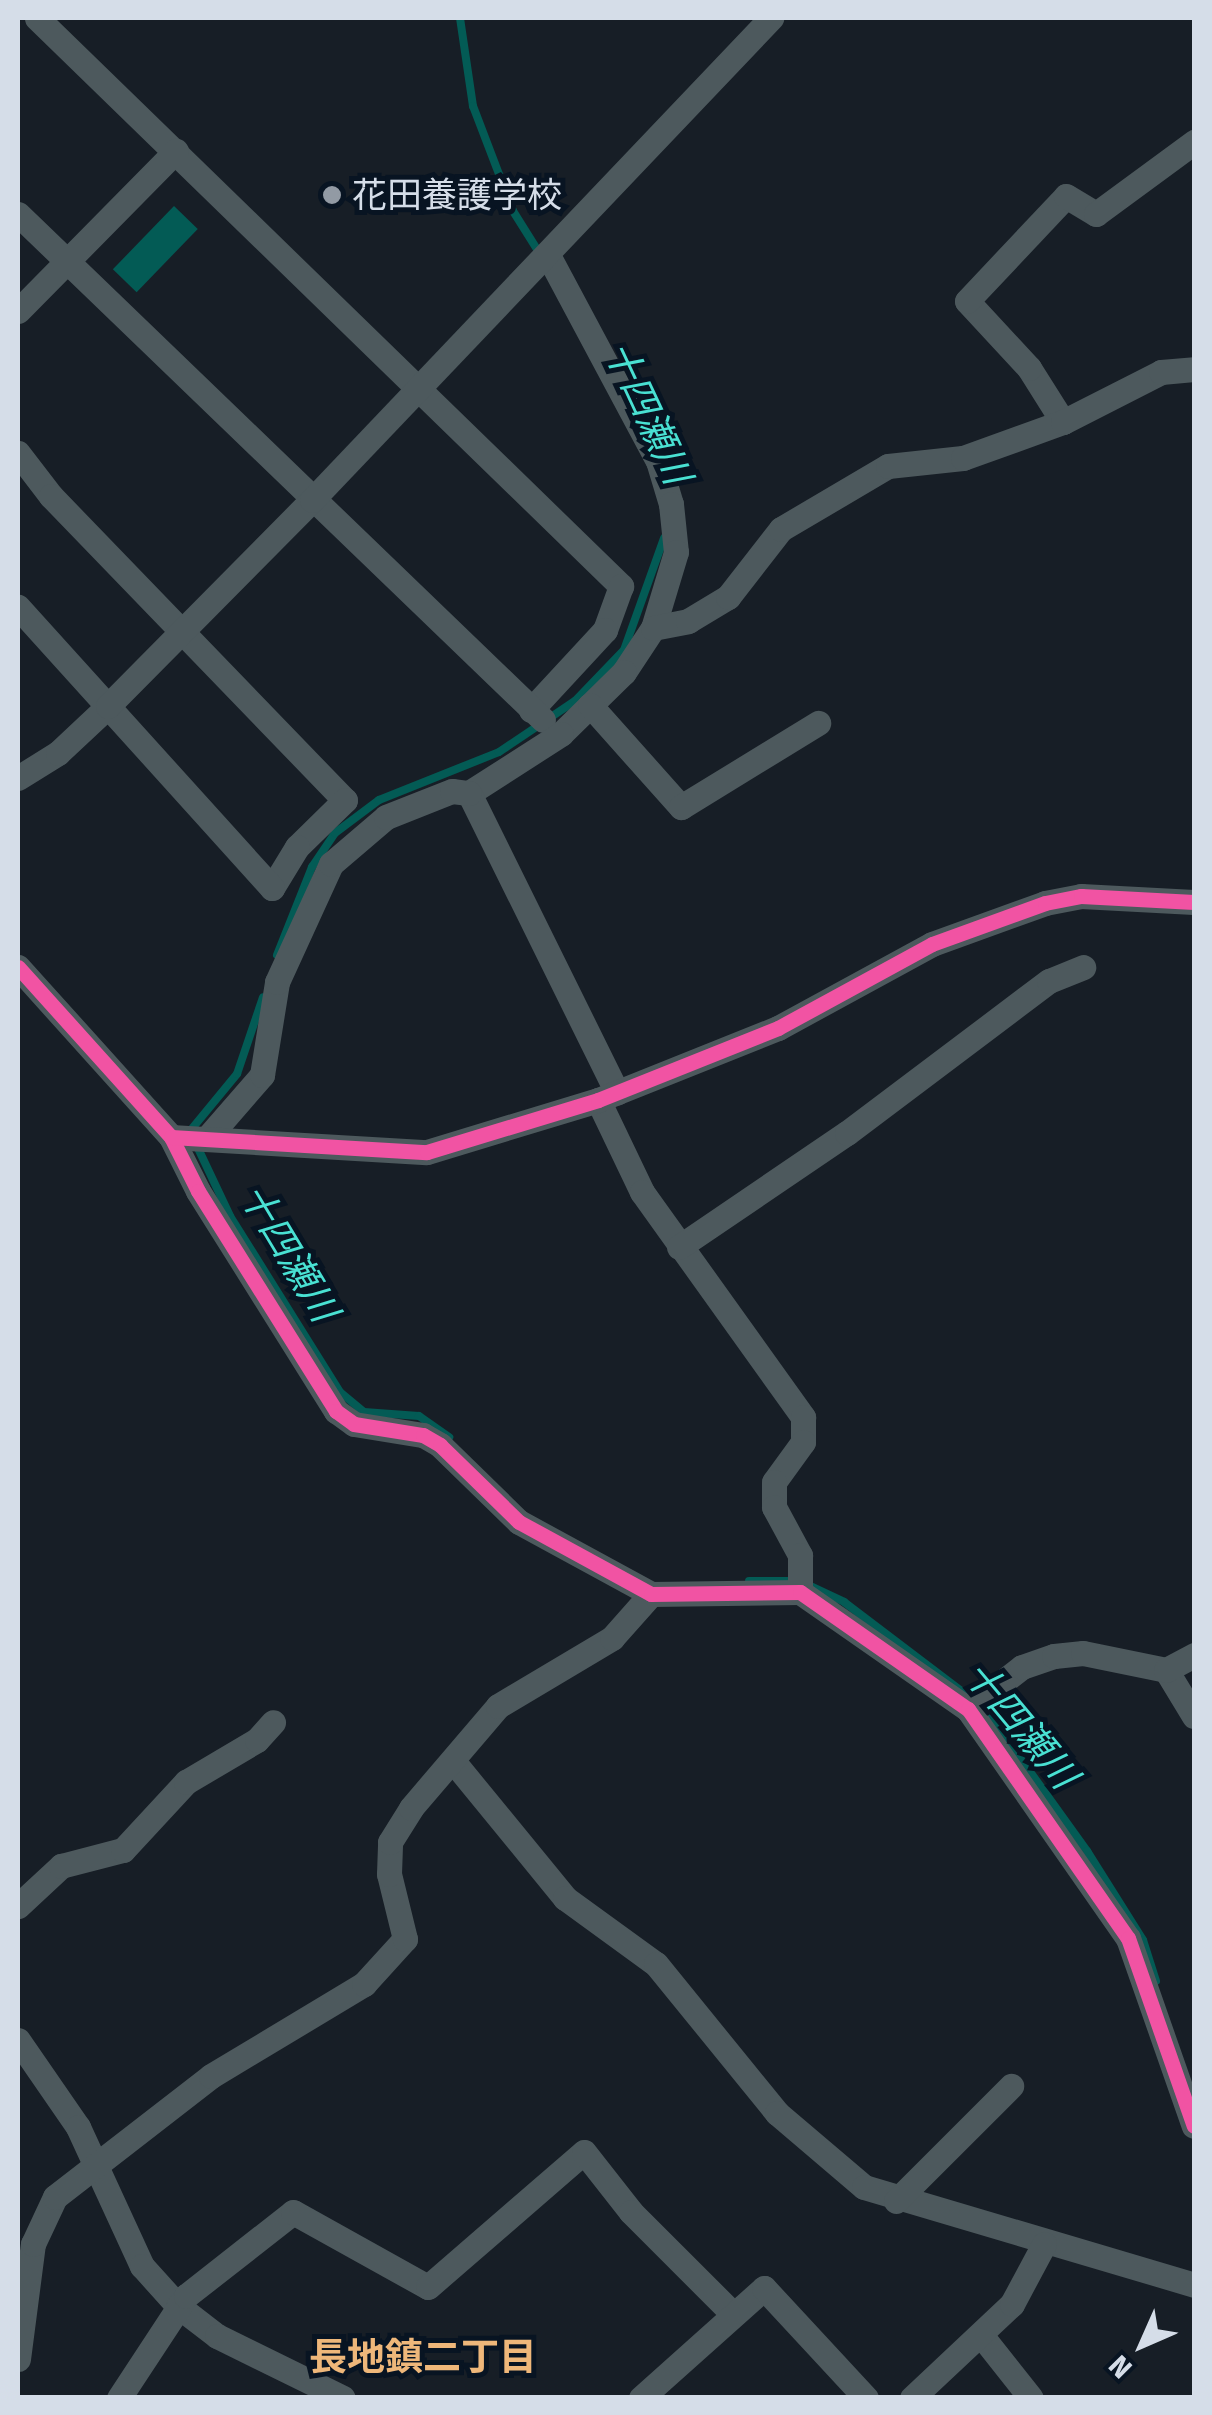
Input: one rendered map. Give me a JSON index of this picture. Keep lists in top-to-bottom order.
{
  "districts": ["長地鎮二丁目"],
  "water": ["十四瀬川"],
  "places": ["花田養護学校"],
  "north": "bottom left"
}
